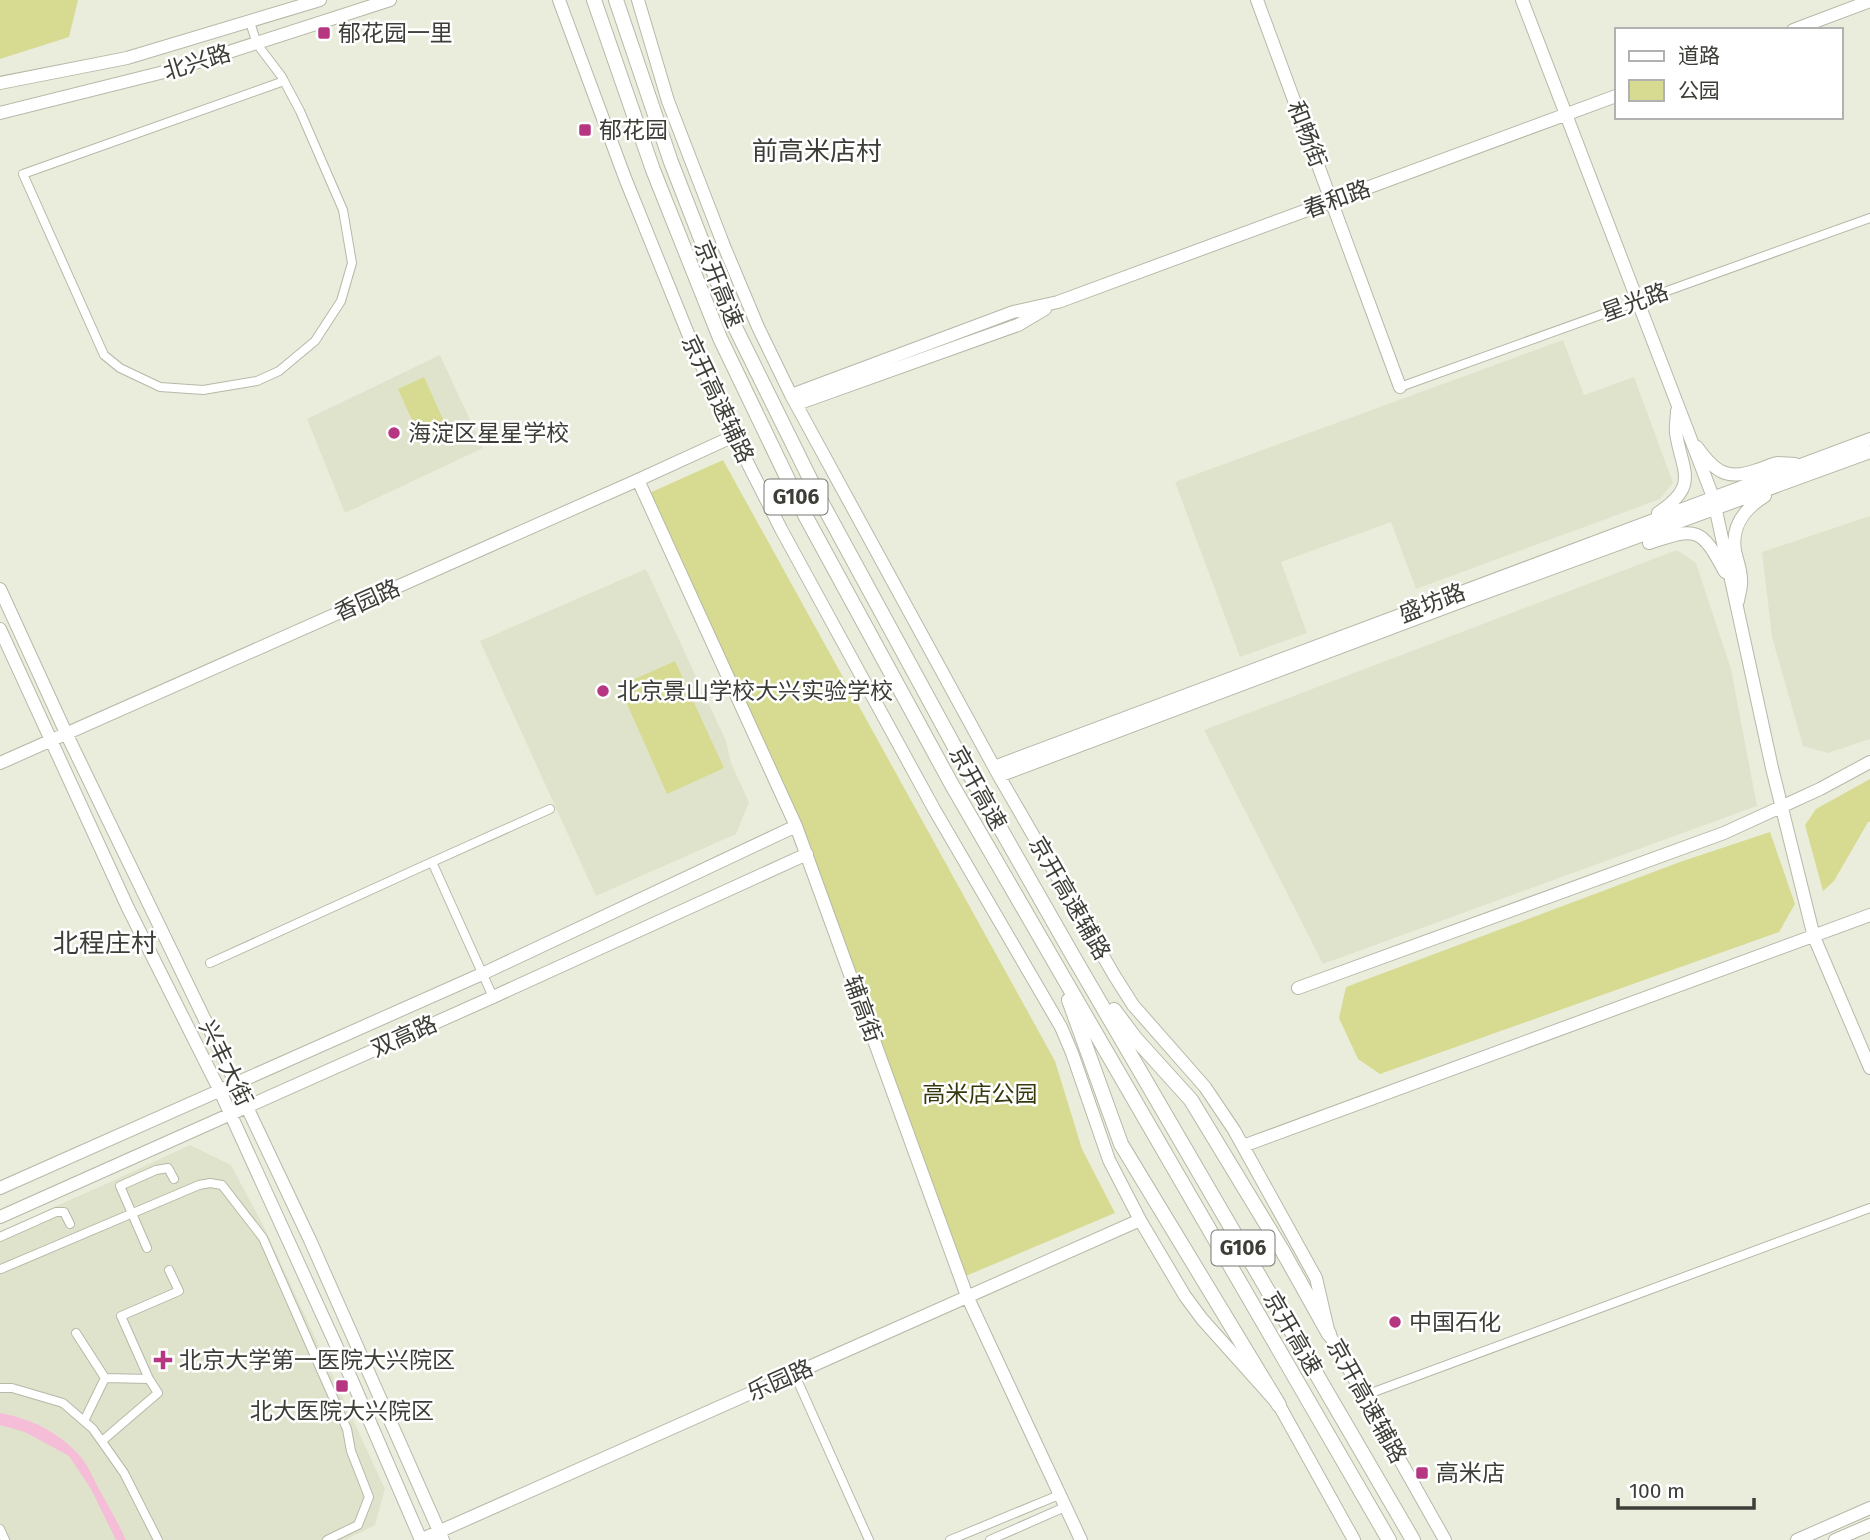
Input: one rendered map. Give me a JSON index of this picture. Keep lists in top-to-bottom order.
{
  "streets": {
    "highway": ["京开高速", "G106"],
    "street": [
      "北兴路",
      "和畅街",
      "春和路",
      "星光路",
      "京开高速辅路",
      "香园路",
      "盛坊路",
      "辅高街",
      "双高路",
      "兴丰大街",
      "乐园路"
    ]
  },
  "crossings": [
    ["和畅街", "春和路"],
    ["和畅街", "星光路"],
    ["春和路", "京开高速辅路"],
    ["京开高速辅路", "香园路"],
    ["京开高速辅路", "盛坊路"],
    ["京开高速辅路", "乐园路"],
    ["香园路", "辅高街"],
    ["香园路", "兴丰大街"],
    ["辅高街", "双高路"],
    ["辅高街", "乐园路"],
    ["双高路", "兴丰大街"],
    ["兴丰大街", "乐园路"]
  ],
  "districts": ["前高米店村", "北程庄村"],
  "parks": ["高米店公园"],
  "places": {
    "transit": [
      "郁花园一里",
      "郁花园",
      "北大医院大兴院区",
      "高米店"
    ],
    "other": ["海淀区星星学校", "北京景山学校大兴实验学校", "中国石化"],
    "health": ["北京大学第一医院大兴院区"]
  },
  "legend": ["道路", "公园"],
  "scale_bar": "100 m"
}
